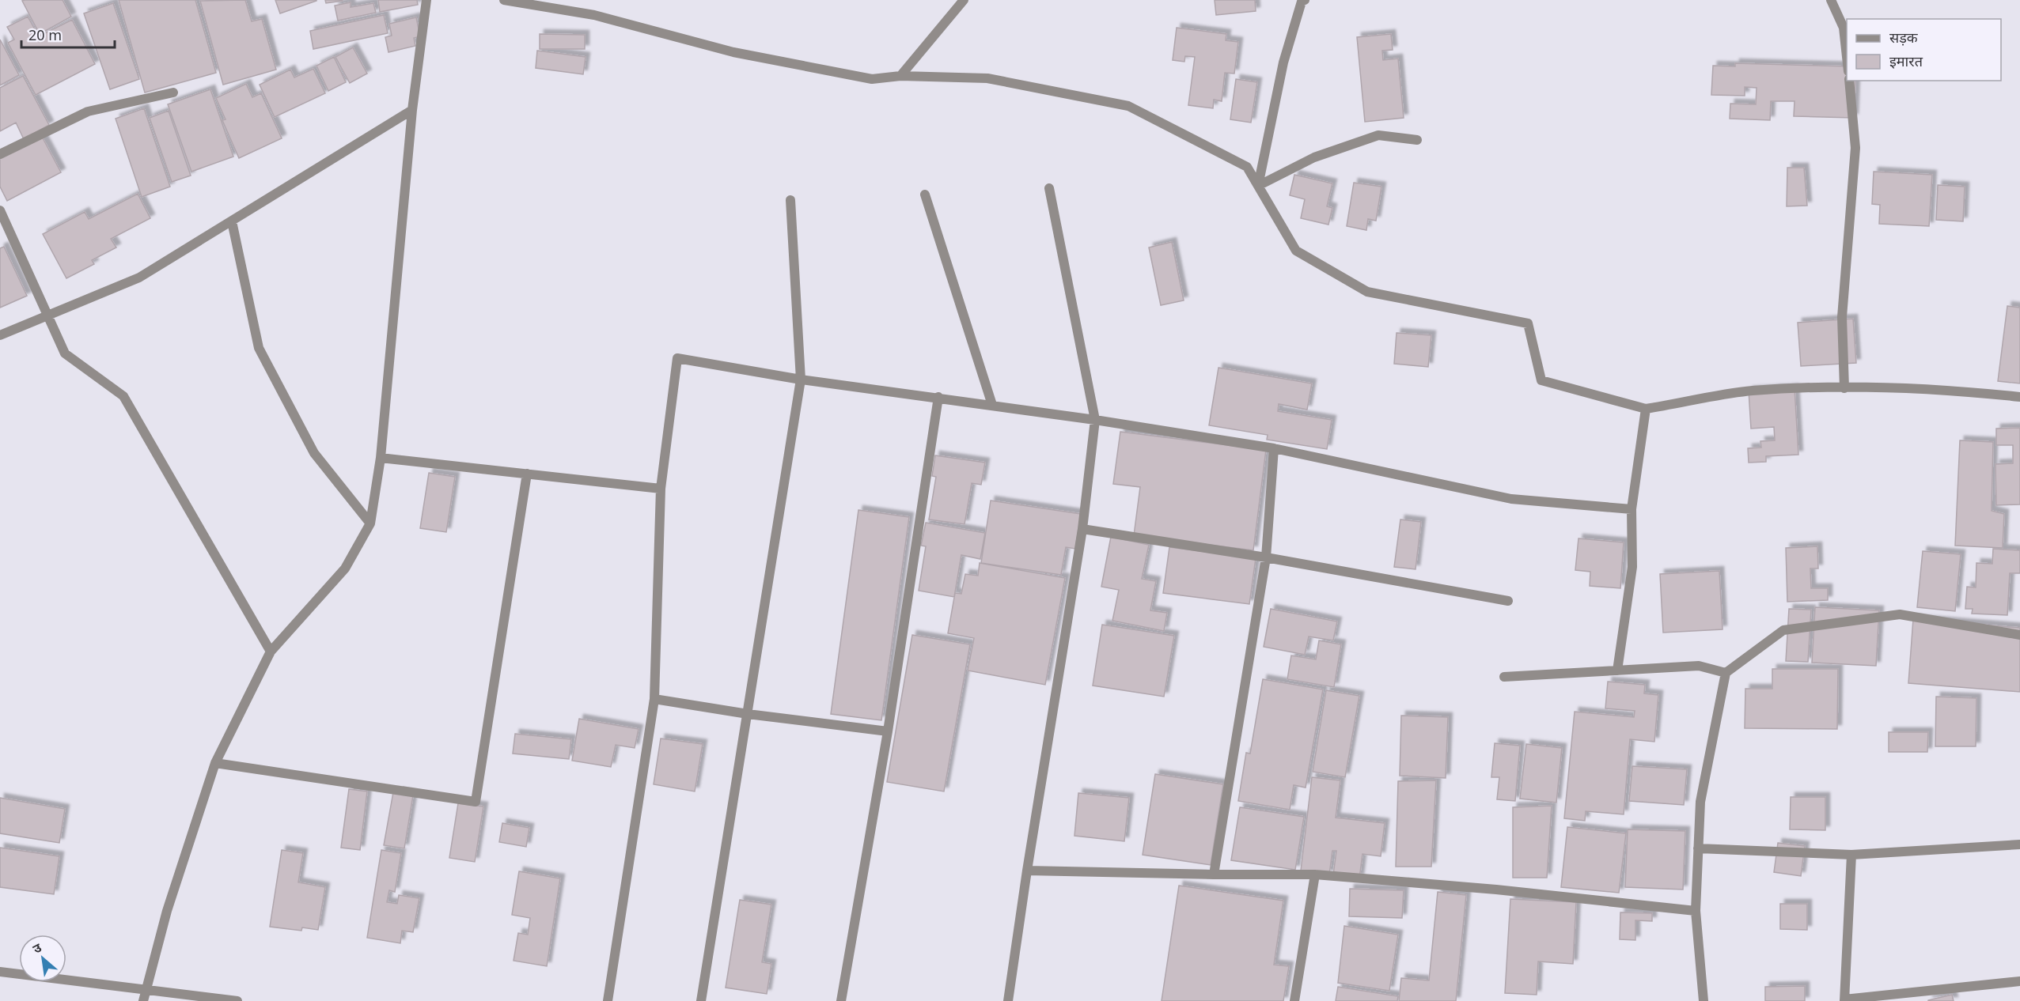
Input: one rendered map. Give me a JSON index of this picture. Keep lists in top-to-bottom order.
{
  "legend": ["सड़क", "इमारत"],
  "scale_bar": "20 m",
  "north": "top left"
}
